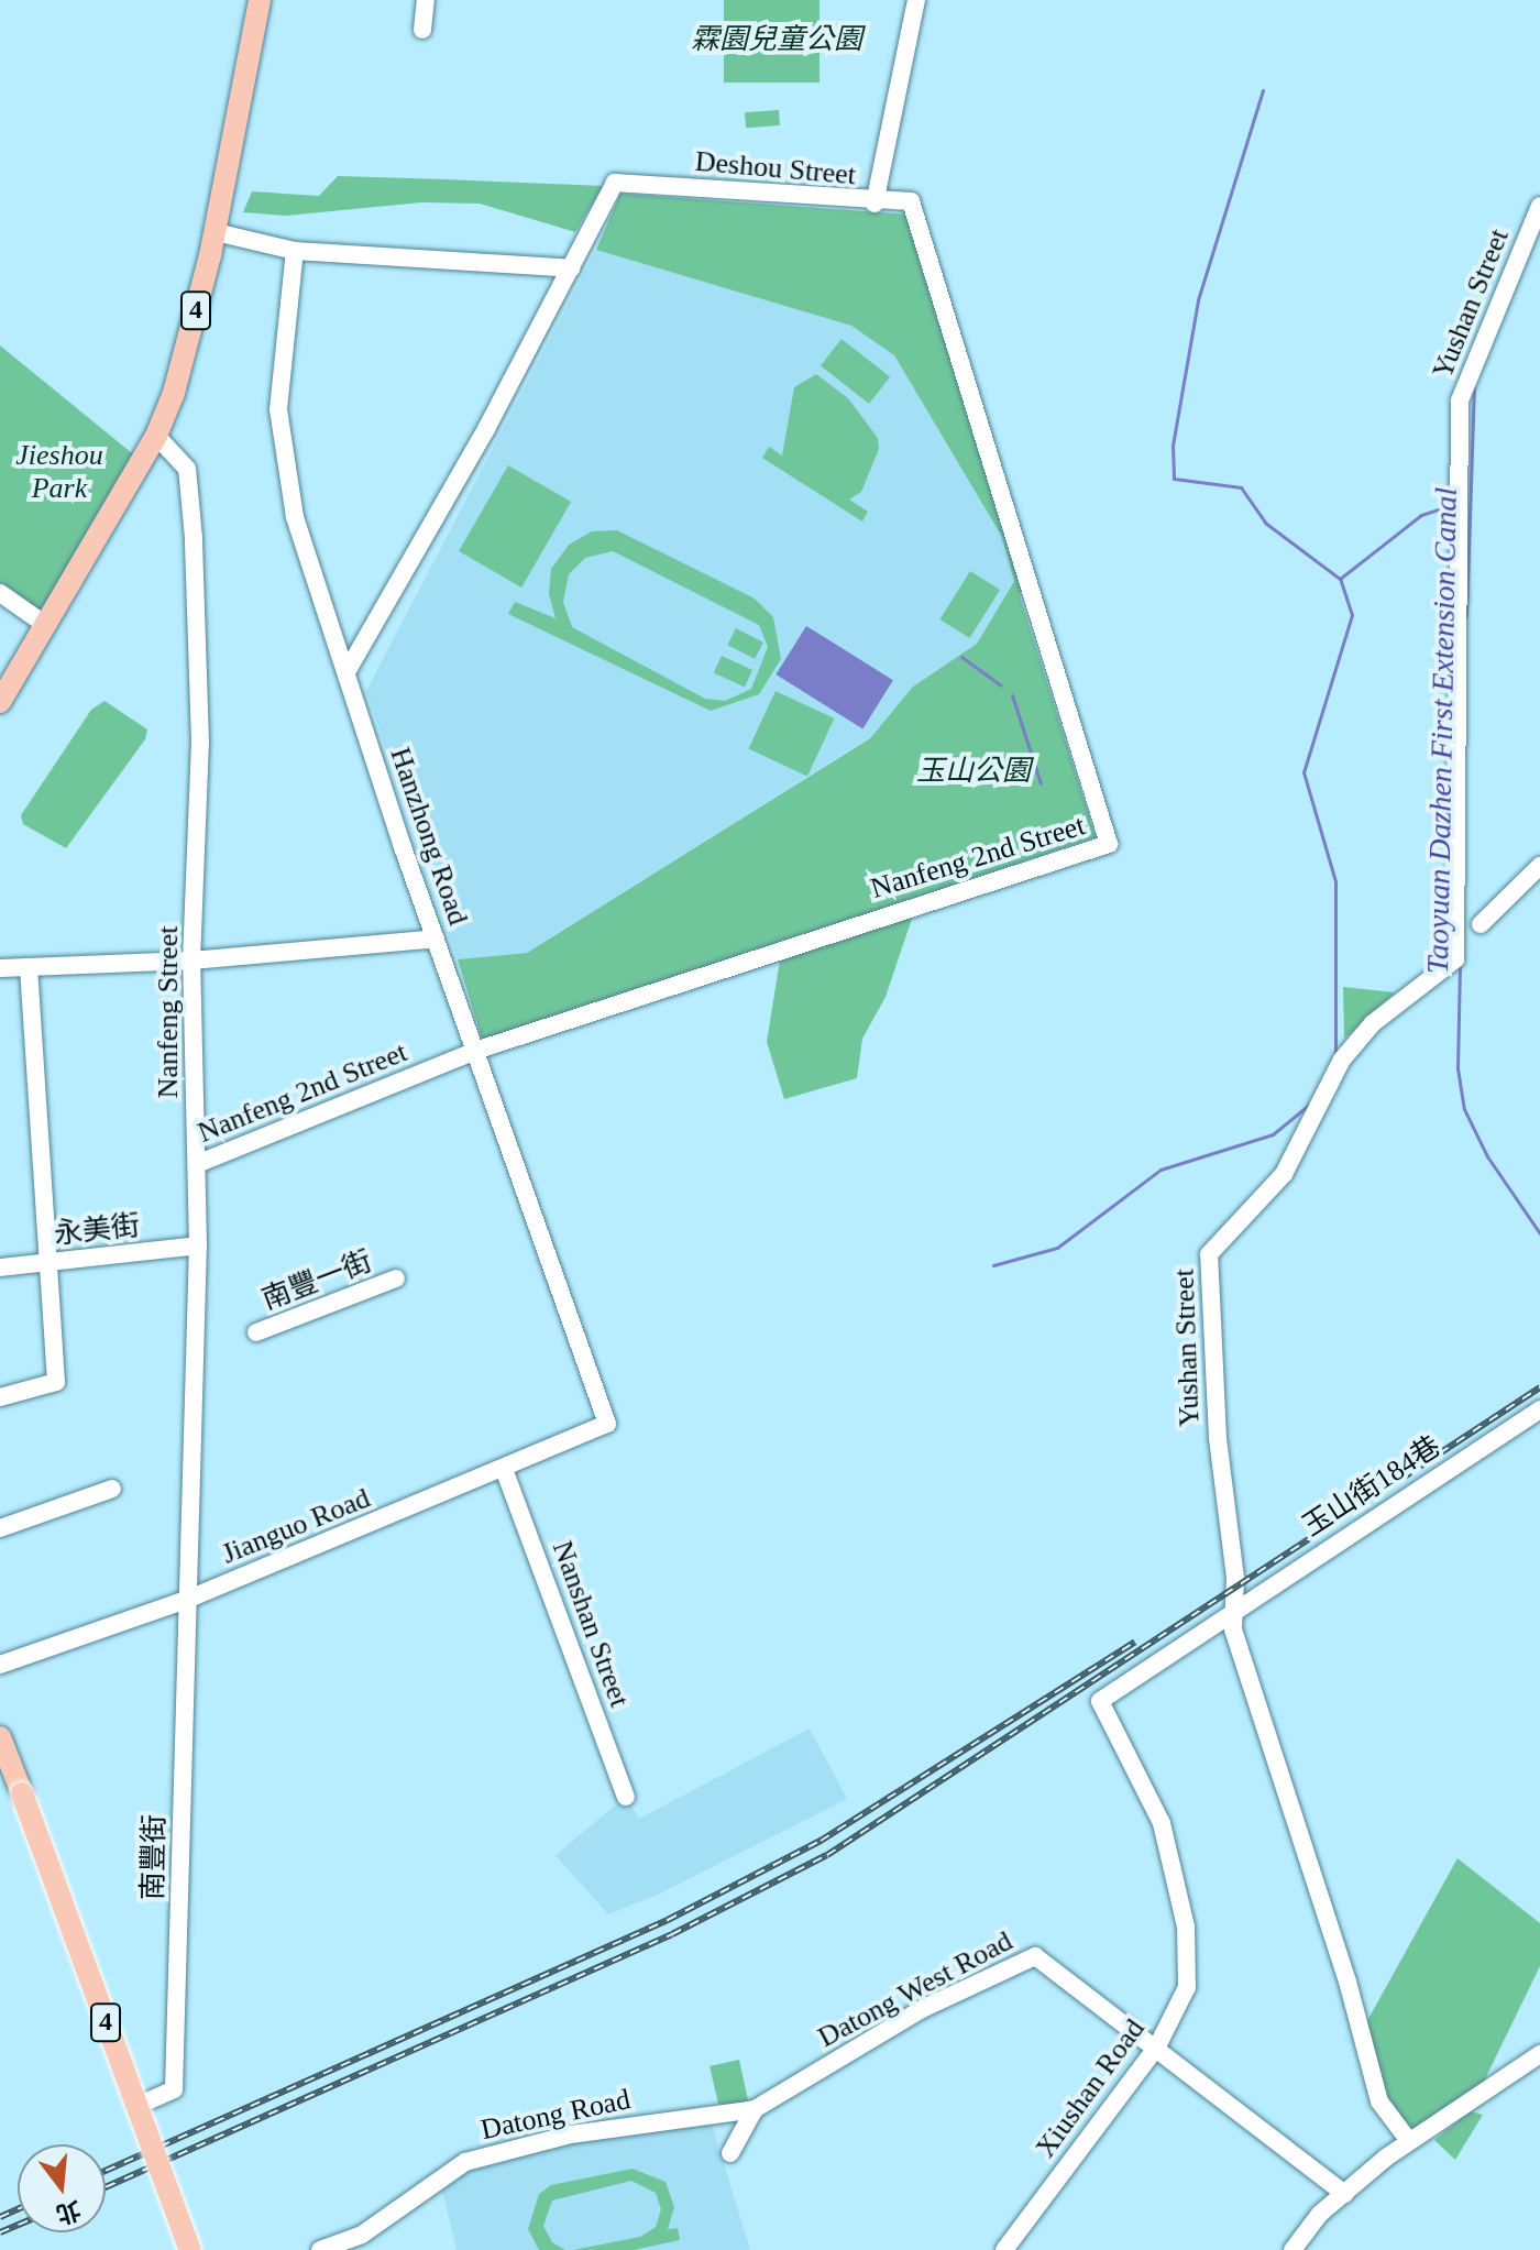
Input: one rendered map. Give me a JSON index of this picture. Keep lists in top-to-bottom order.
{
  "streets": {
    "main road": ["4"],
    "street": [
      "Deshou Street",
      "Yushan Street",
      "Hanzhong Road",
      "Nanfeng 2nd Street",
      "Nanfeng Street",
      "永美街",
      "南豐一街",
      "玉山街184巷",
      "Jianguo Road",
      "Nanshan Street",
      "南豐街",
      "Datong West Road",
      "Xiushan Road"
    ]
  },
  "crossings": [
    ["Deshou Street", "Hanzhong Road"],
    ["Deshou Street", "Nanfeng 2nd Street"],
    ["Yushan Street", "玉山街184巷"],
    ["Yushan Street", "Xiushan Road"],
    ["4", "Nanfeng Street"],
    ["Hanzhong Road", "Nanfeng 2nd Street"],
    ["Hanzhong Road", "Jianguo Road"],
    ["Nanfeng 2nd Street", "Nanfeng Street"],
    ["Nanfeng Street", "永美街"],
    ["Nanfeng Street", "Jianguo Road"],
    ["Nanfeng Street", "南豐街"],
    ["玉山街184巷", "Xiushan Road"],
    ["Jianguo Road", "Nanshan Street"],
    ["Jianguo Road", "南豐街"],
    ["Datong West Road", "Xiushan Road"]
  ],
  "water": ["Taoyuan Dazhen First Extension Canal"],
  "parks": ["霖園兒童公園", "Jieshou Park", "玉山公園"],
  "north": "bottom"
}
